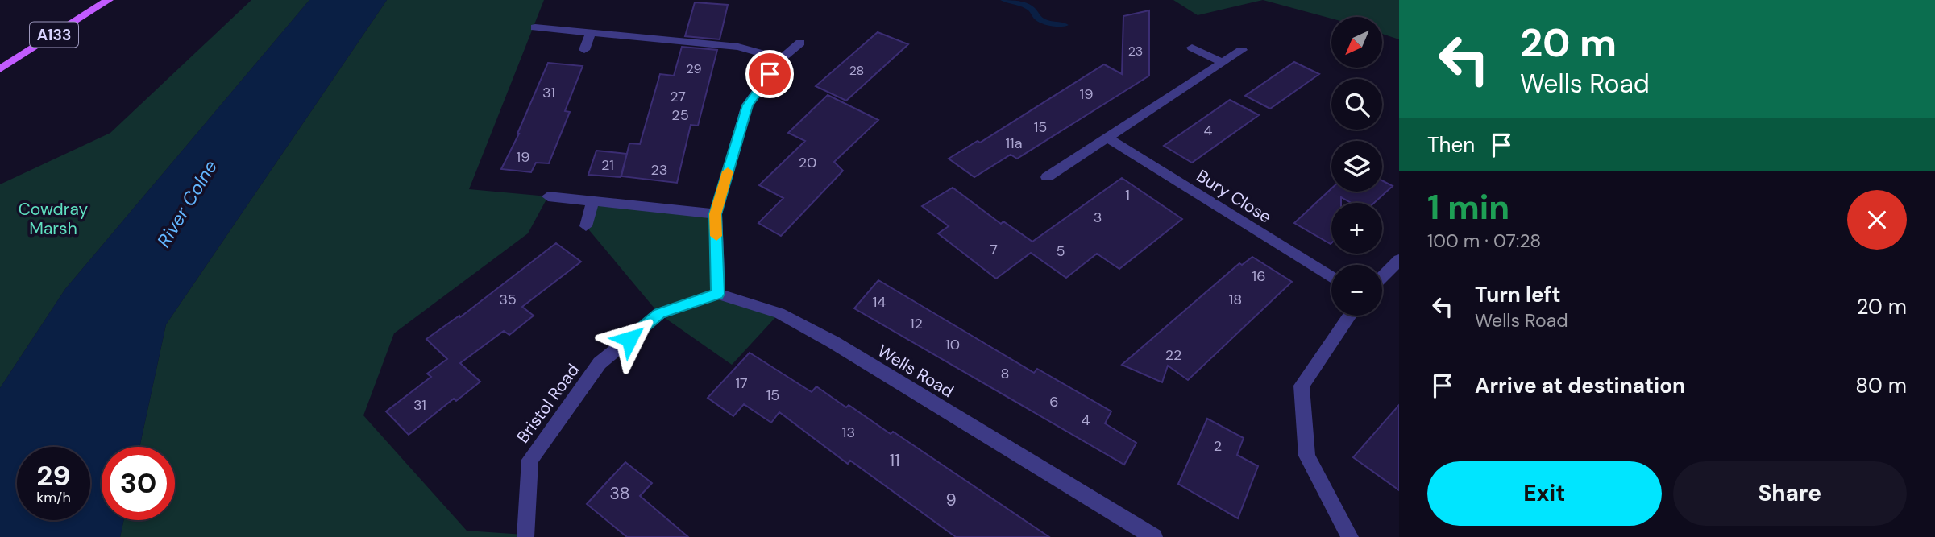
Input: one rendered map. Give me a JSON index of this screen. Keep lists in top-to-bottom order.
{
  "streets": {
    "main road": ["A133"],
    "street": ["Bury Close", "Wells Road", "Bristol Road"]
  },
  "crossings": [
    ["Wells Road", "Bristol Road"]
  ],
  "water": ["River Colne"],
  "parks": ["Cowdray Marsh"],
  "house_numbers": [
    "23",
    "29",
    "28",
    "31",
    "19",
    "27",
    "25",
    "15",
    "4",
    "11a",
    "19",
    "20",
    "21",
    "23",
    "1",
    "3",
    "7",
    "5",
    "16",
    "35",
    "18",
    "14",
    "12",
    "10",
    "22",
    "8",
    "17",
    "15",
    "6",
    "31",
    "4",
    "13",
    "2",
    "11",
    "38",
    "9"
  ],
  "north": "bottom left",
  "page": {
    "turn": ["20 m", "Wells Road"],
    "map_buttons": ["+", "−"],
    "then": "Then",
    "heading": ["1 min", "100 m · 07:28"],
    "list": [
      {
        "name": "Turn left",
        "note": "Wells Road",
        "value": "20 m"
      },
      {
        "name": "Arrive at destination",
        "value": "80 m"
      }
    ],
    "speed": "29 km/h",
    "limit": "30",
    "buttons": ["Exit", "Share"]
  }
}
